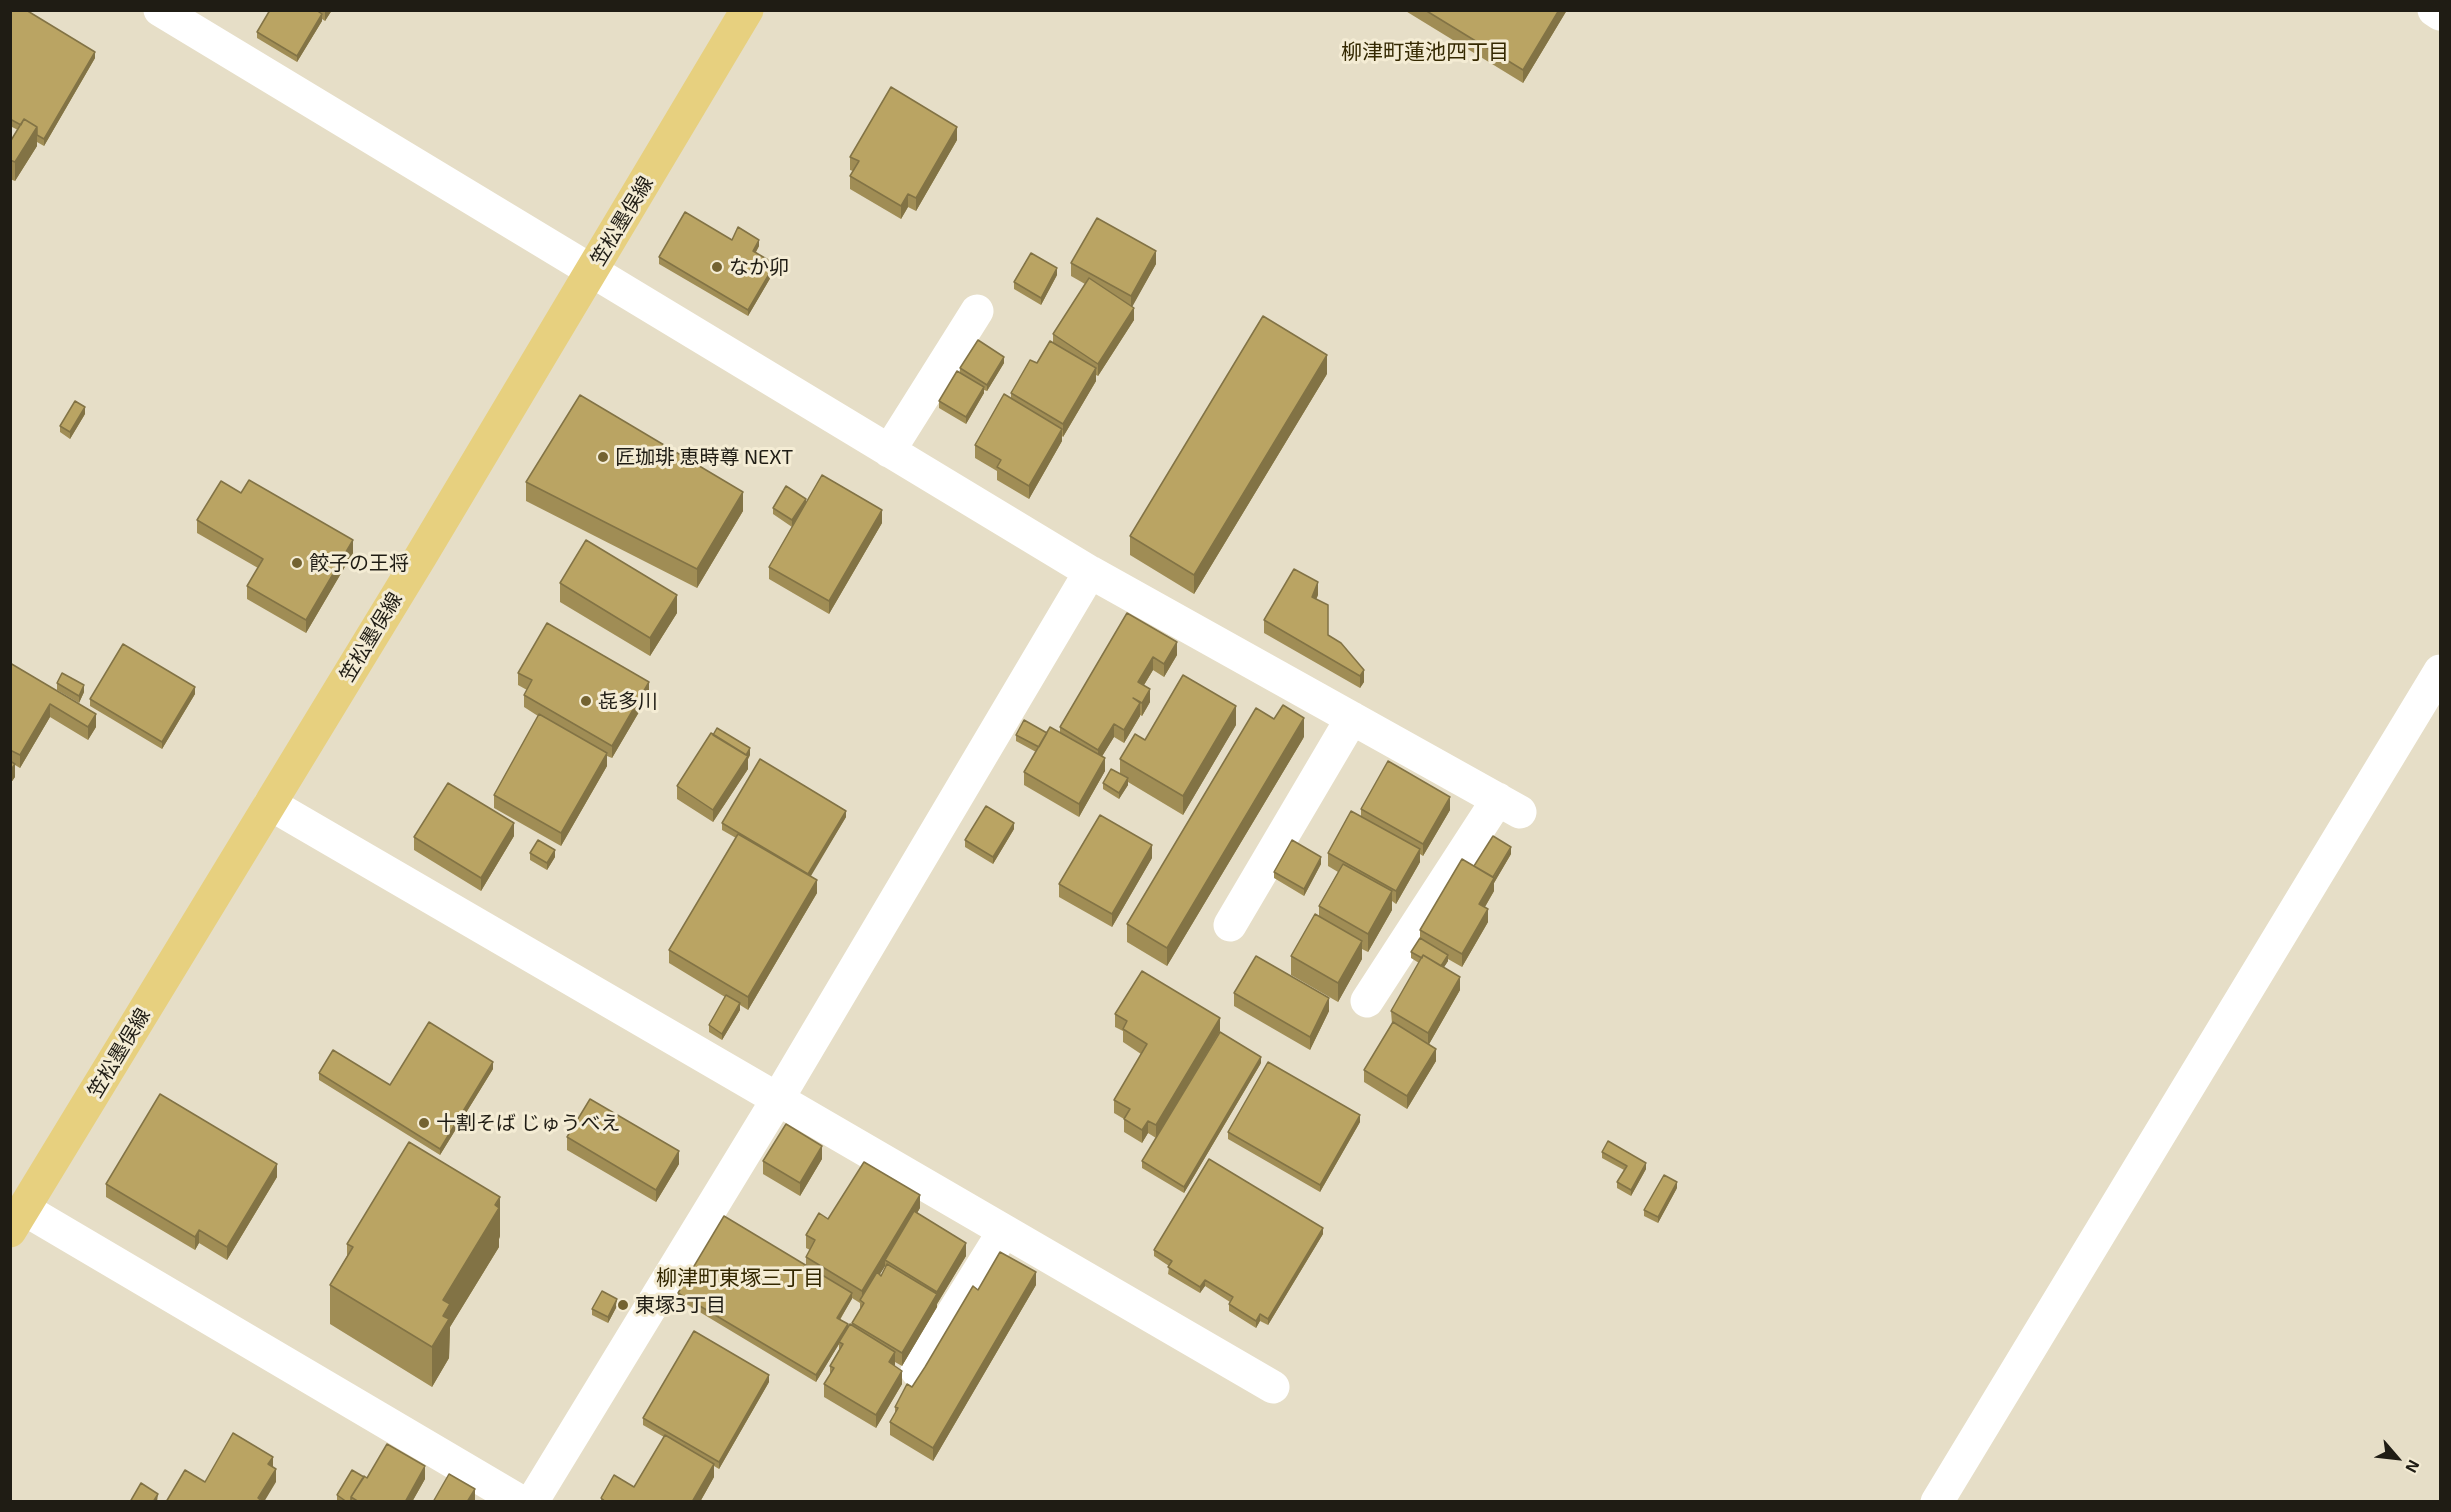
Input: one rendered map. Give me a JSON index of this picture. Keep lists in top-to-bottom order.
{
  "streets": {
    "main road": ["笠松墨俣線"]
  },
  "districts": ["柳津町蓮池四丁目", "柳津町東塚三丁目"],
  "places": [
    "なか卯",
    "匠珈琲 恵時尊 NEXT",
    "餃子の王将",
    "㐂多川",
    "十割そば じゅうべえ",
    "東塚3丁目"
  ],
  "north": "bottom right"
}
